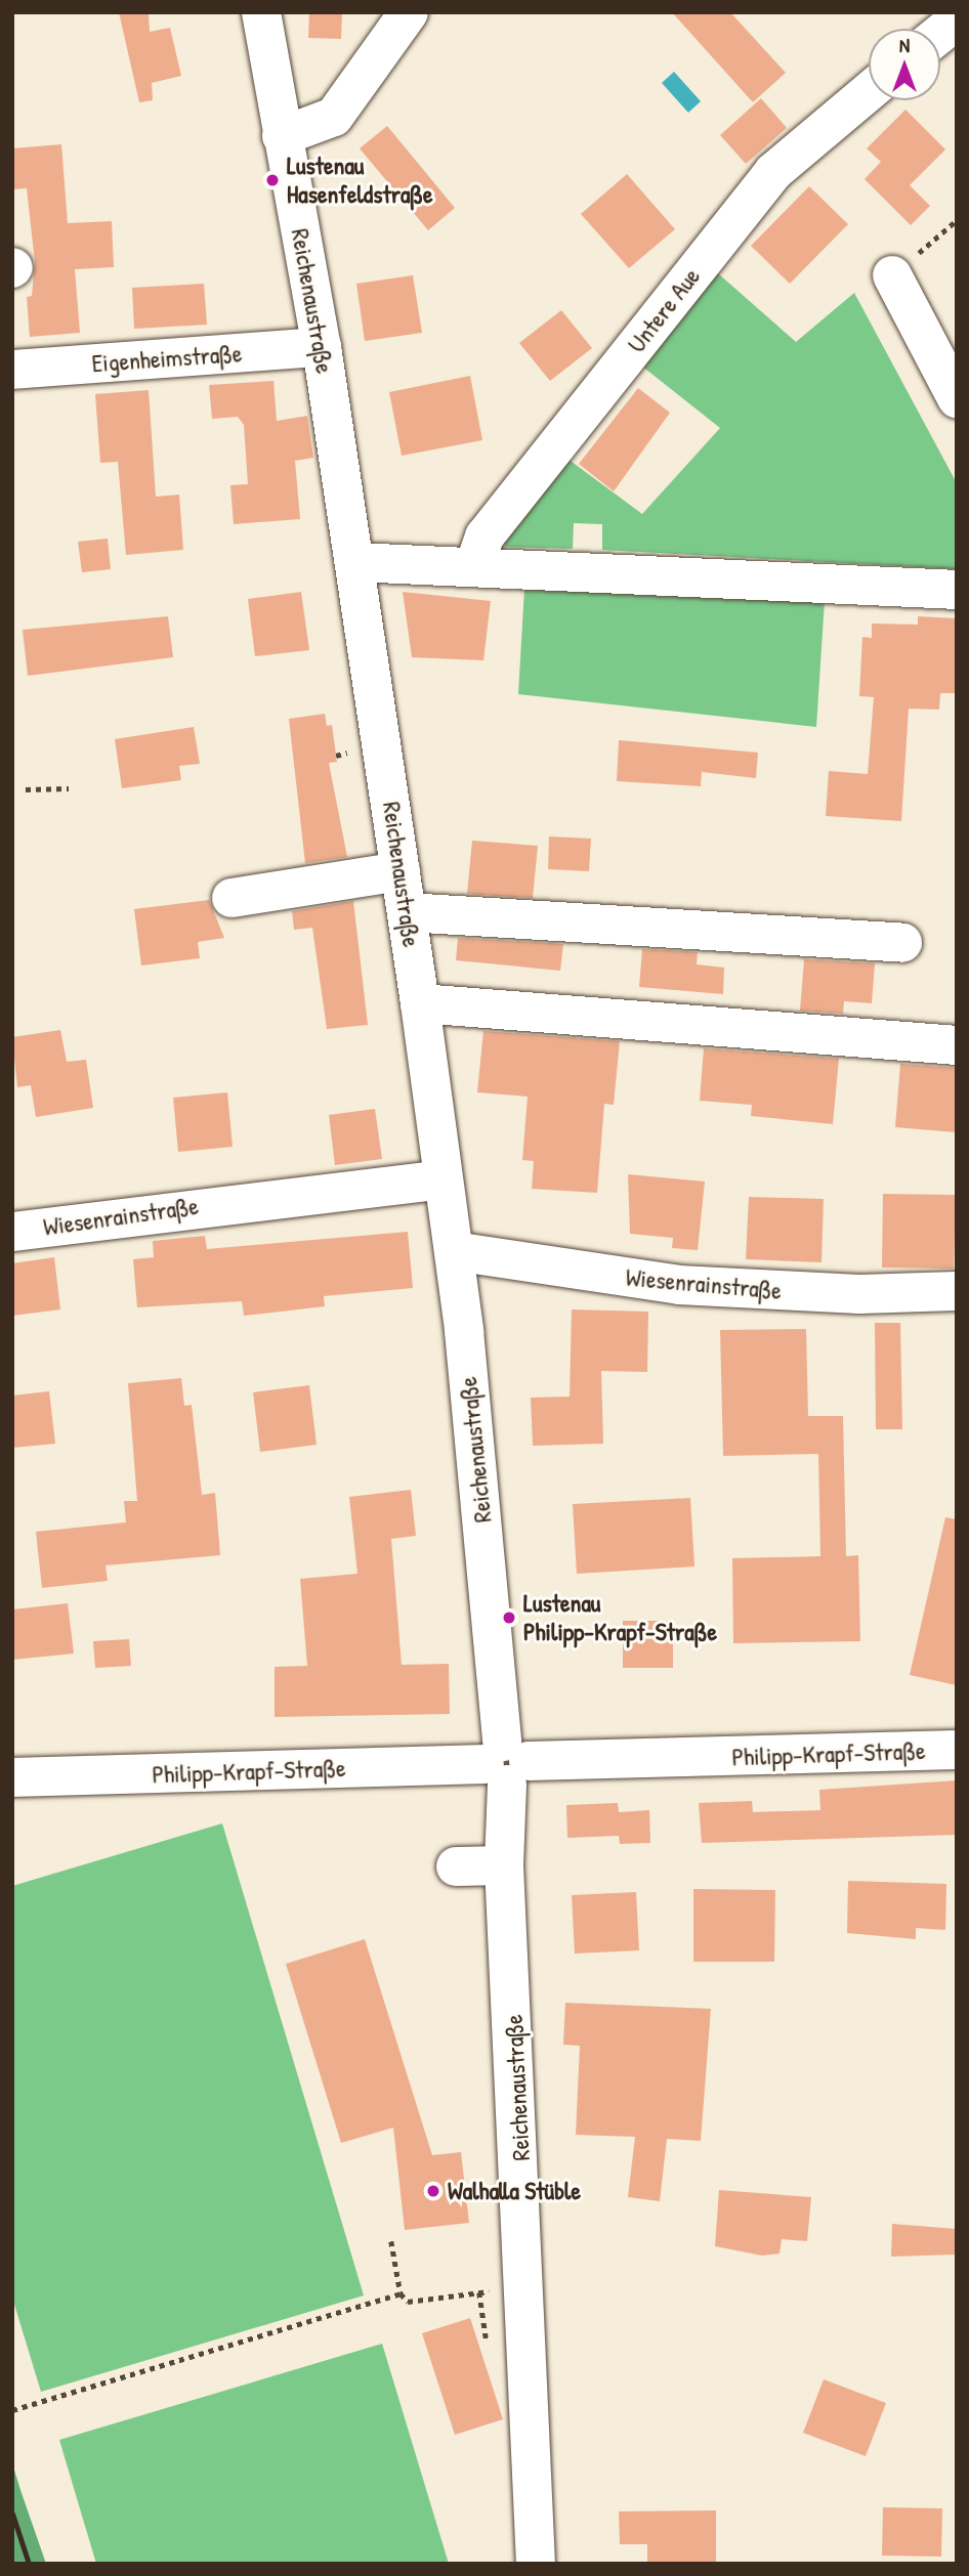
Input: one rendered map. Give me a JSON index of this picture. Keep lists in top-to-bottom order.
{
  "streets": {
    "street": [
      "Reichenaustraße",
      "Untere Aue",
      "Eigenheimstraße",
      "Wiesenrainstraße",
      "Philipp-Krapf-Straße"
    ]
  },
  "crossings": [
    ["Reichenaustraße", "Eigenheimstraße"],
    ["Reichenaustraße", "Wiesenrainstraße"],
    ["Reichenaustraße", "Philipp-Krapf-Straße"]
  ],
  "places": ["Lustenau Hasenfeldstraße", "Lustenau Philipp-Krapf-Straße", "Walhalla Stüble"],
  "north": "top"
}
